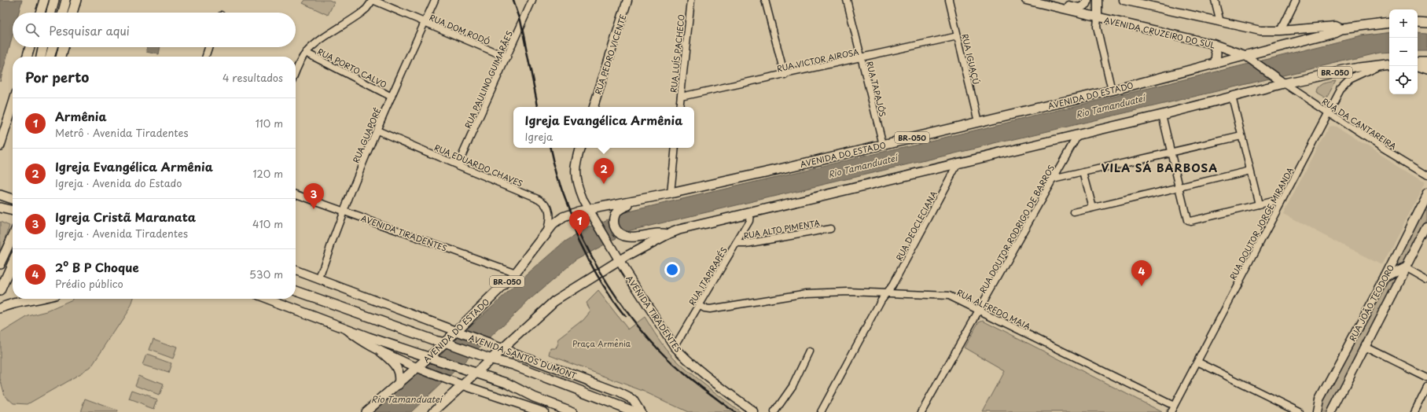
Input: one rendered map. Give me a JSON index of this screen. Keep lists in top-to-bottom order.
{
  "streets": {
    "highway": ["BR-050", "AVENIDA DO ESTADO", "AVENIDA SANTOS DUMONT"],
    "main road": [
      "AVENIDA CRUZEIRO DO SUL",
      "RUA PEDRO VICENTE",
      "AVENIDA TIRADENTES",
      "RUA JOÃO TEODORO"
    ],
    "street": [
      "RUA DOM RODÓ",
      "RUA LUÍS PACHECO",
      "RUA IGUAÇÚ",
      "RUA VICTOR AIROSA",
      "RUA PORTO CALVO",
      "RUA PAULINO GUIMARÃES",
      "RUA TAPAJÓS",
      "RUA DA CANTAREIRA",
      "RUA GUAPORÉ",
      "RUA EDUARDO CHAVES",
      "RUA DOUTOR JORGE MIRANDA",
      "RUA DEOCLECIANA",
      "RUA ALTO PIMENTA",
      "RUA DOUTOR RODRIGO DE BARROS",
      "RUA ITAPIRAPÉS",
      "RUA ALFREDO MAIA"
    ]
  },
  "crossings": [
    ["RUA DOM RODÓ", "RUA PAULINO GUIMARÃES"],
    ["RUA DOM RODÓ", "RUA GUAPORÉ"],
    ["AVENIDA CRUZEIRO DO SUL", "BR-050"],
    ["AVENIDA CRUZEIRO DO SUL", "AVENIDA DO ESTADO"],
    ["AVENIDA CRUZEIRO DO SUL", "RUA DA CANTAREIRA"],
    ["RUA LUÍS PACHECO", "RUA VICTOR AIROSA"],
    ["RUA IGUAÇÚ", "RUA VICTOR AIROSA"],
    ["RUA IGUAÇÚ", "AVENIDA DO ESTADO"],
    ["RUA VICTOR AIROSA", "RUA TAPAJÓS"],
    ["RUA PORTO CALVO", "RUA GUAPORÉ"],
    ["BR-050", "RUA DA CANTAREIRA"],
    ["BR-050", "RUA DOUTOR JORGE MIRANDA"],
    ["BR-050", "RUA DEOCLECIANA"],
    ["BR-050", "RUA DOUTOR RODRIGO DE BARROS"],
    ["BR-050", "AVENIDA TIRADENTES"],
    ["BR-050", "RUA ITAPIRAPÉS"],
    ["BR-050", "AVENIDA SANTOS DUMONT"],
    ["RUA PAULINO GUIMARÃES", "RUA EDUARDO CHAVES"],
    ["RUA TAPAJÓS", "AVENIDA DO ESTADO"],
    ["AVENIDA DO ESTADO", "RUA EDUARDO CHAVES"],
    ["AVENIDA DO ESTADO", "AVENIDA TIRADENTES"],
    ["AVENIDA DO ESTADO", "AVENIDA SANTOS DUMONT"],
    ["RUA DA CANTAREIRA", "RUA DOUTOR JORGE MIRANDA"],
    ["RUA GUAPORÉ", "RUA EDUARDO CHAVES"],
    ["RUA GUAPORÉ", "AVENIDA TIRADENTES"],
    ["RUA GUAPORÉ", "AVENIDA SANTOS DUMONT"],
    ["RUA DOUTOR JORGE MIRANDA", "RUA ALFREDO MAIA"],
    ["RUA DEOCLECIANA", "RUA ALFREDO MAIA"],
    ["RUA ALTO PIMENTA", "RUA ITAPIRAPÉS"],
    ["RUA DOUTOR RODRIGO DE BARROS", "RUA ALFREDO MAIA"],
    ["AVENIDA TIRADENTES", "RUA ITAPIRAPÉS"],
    ["RUA ITAPIRAPÉS", "RUA ALFREDO MAIA"]
  ],
  "districts": ["VILA SÁ BARBOSA"],
  "water": ["Rio Tamanduateí"],
  "parks": ["Praça Armênia"],
  "page": {
    "map_buttons": ["+", "−"],
    "search": "Pesquisar aqui",
    "heading": ["Por perto", "4 resultados"],
    "list": [
      {
        "mark": "1",
        "name": "Armênia",
        "note": "Metrô · Avenida Tiradentes",
        "value": "110 m"
      },
      {
        "mark": "2",
        "name": "Igreja Evangélica Armênia",
        "note": "Igreja · Avenida do Estado",
        "value": "120 m"
      },
      {
        "mark": "3",
        "name": "Igreja Cristã Maranata",
        "note": "Igreja · Avenida Tiradentes",
        "value": "410 m"
      },
      {
        "mark": "4",
        "name": "2º B P Choque",
        "note": "Prédio público",
        "value": "530 m"
      }
    ],
    "popup": ["Igreja Evangélica Armênia", "Igreja"],
    "pins": [
      "2",
      "3",
      "1",
      "4"
    ]
  }
}
